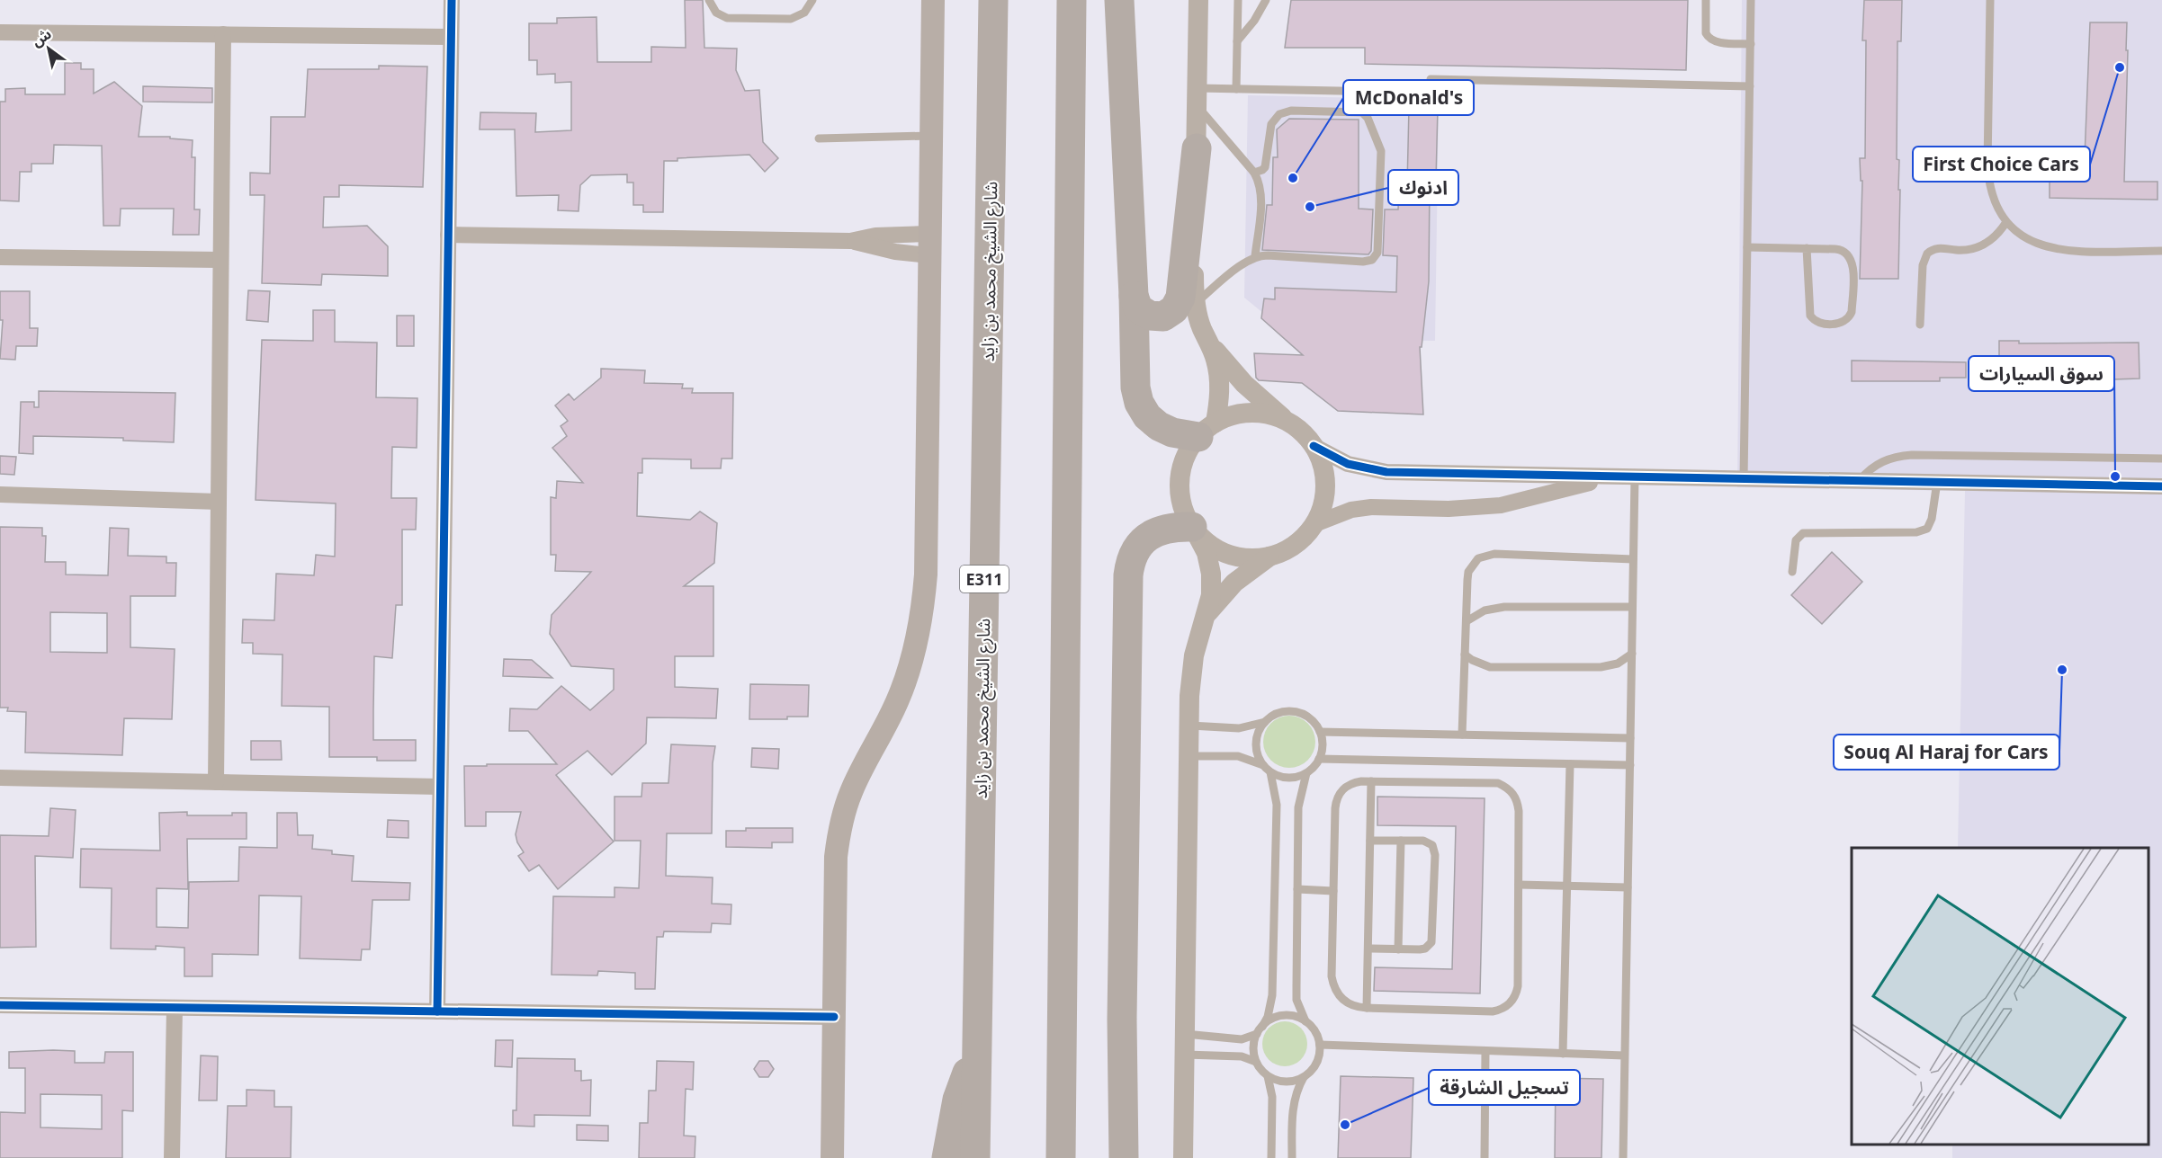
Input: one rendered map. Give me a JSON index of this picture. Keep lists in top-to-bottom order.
{
  "streets": {
    "highway": ["شارع الشيخ محمد بن زايد", "E311"]
  },
  "places": [
    "First Choice Cars",
    "McDonald's",
    "ادنوك",
    "سوق السيارات",
    "Souq Al Haraj for Cars",
    "تسجيل الشارقة"
  ],
  "north": "top left"
}
